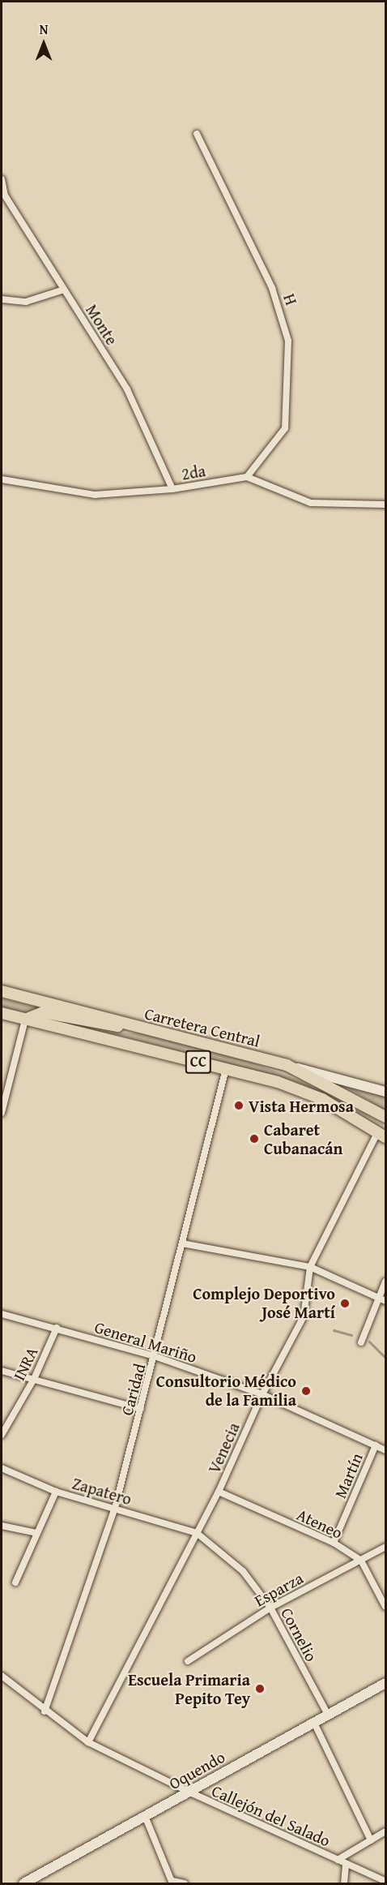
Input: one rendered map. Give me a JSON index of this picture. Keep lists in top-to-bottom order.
{
  "streets": {
    "main road": ["Carretera Central", "CC"],
    "street": [
      "H",
      "Monte",
      "2da",
      "General Mariño",
      "INRA",
      "Caridad",
      "Venecia",
      "Martín",
      "Zapatero",
      "Ateneo",
      "Esparza",
      "Cornelio",
      "Oquendo",
      "Callejón del Salado"
    ]
  },
  "crossings": [
    ["H", "2da"],
    ["Monte", "2da"],
    ["CC", "Caridad"],
    ["CC", "Venecia"],
    ["General Mariño", "INRA"],
    ["General Mariño", "Caridad"],
    ["General Mariño", "Venecia"],
    ["General Mariño", "Martín"],
    ["Caridad", "Zapatero"],
    ["Caridad", "Callejón del Salado"],
    ["Venecia", "Zapatero"],
    ["Venecia", "Ateneo"],
    ["Venecia", "Cornelio"],
    ["Venecia", "Callejón del Salado"],
    ["Martín", "Ateneo"],
    ["Zapatero", "Cornelio"],
    ["Ateneo", "Esparza"],
    ["Esparza", "Cornelio"],
    ["Cornelio", "Oquendo"],
    ["Oquendo", "Callejón del Salado"]
  ],
  "places": [
    "Vista Hermosa",
    "Cabaret Cubanacán",
    "Complejo Deportivo José Martí",
    "Consultorio Médico de la Familia",
    "Escuela Primaria Pepito Tey"
  ],
  "north": "top"
}
